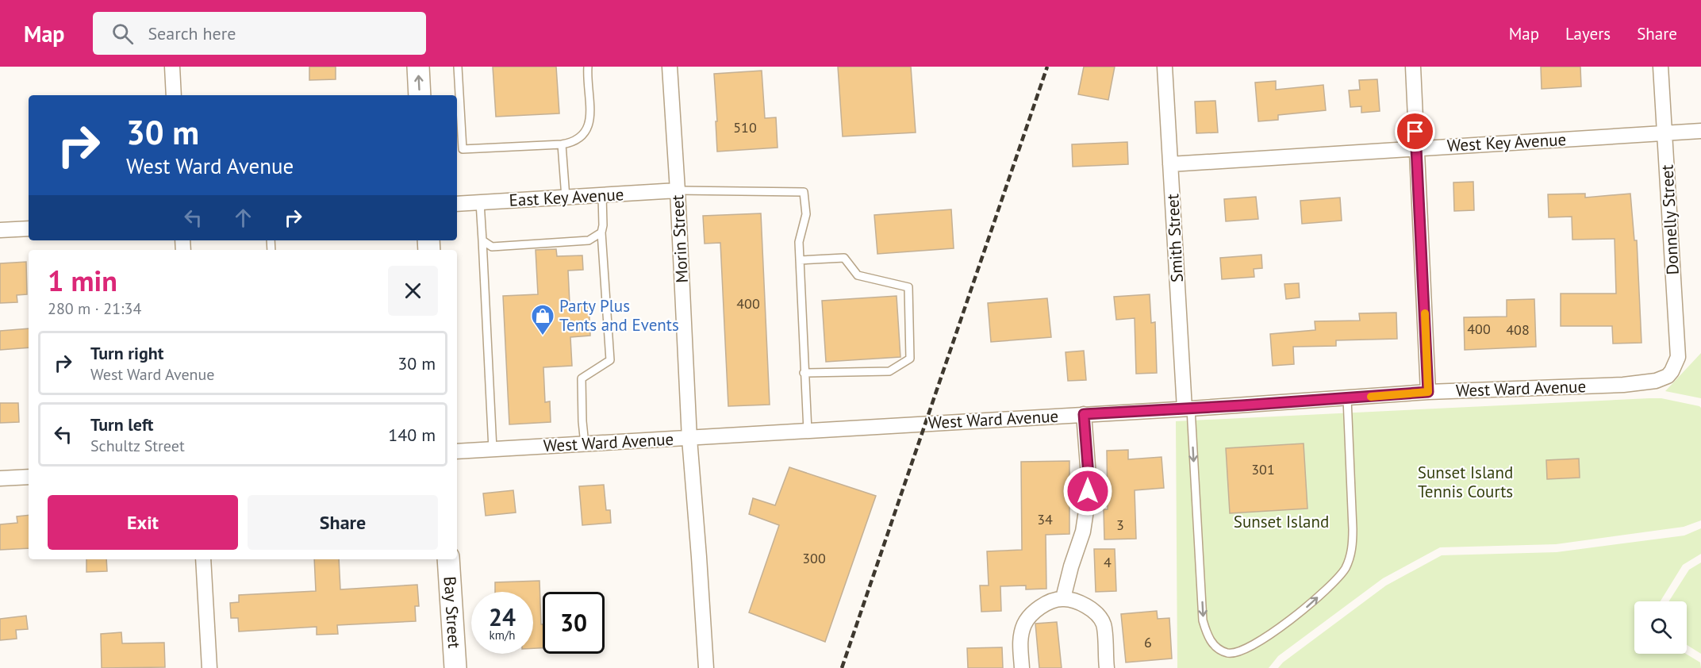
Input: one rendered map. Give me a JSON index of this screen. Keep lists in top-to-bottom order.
{
  "streets": {
    "main road": ["Bay Street"],
    "street": [
      "West Key Avenue",
      "East Key Avenue",
      "Donnelly Street",
      "Smith Street",
      "Morin Street",
      "West Ward Avenue"
    ]
  },
  "crossings": [
    ["West Key Avenue", "Donnelly Street"],
    ["West Key Avenue", "Smith Street"],
    ["East Key Avenue", "Morin Street"],
    ["Donnelly Street", "West Ward Avenue"],
    ["Smith Street", "West Ward Avenue"],
    ["Morin Street", "West Ward Avenue"]
  ],
  "parks": ["Sunset Island Tennis Courts", "Sunset Island"],
  "places": {
    "shop": ["Party Plus Tents and Events"]
  },
  "house_numbers": [
    "510",
    "400",
    "400",
    "408",
    "301",
    "34",
    "3",
    "300",
    "4",
    "6"
  ],
  "page": {
    "header": "Map",
    "search": "Search here",
    "nav": ["Map", "Layers", "Share"],
    "turn": ["30 m", "West Ward Avenue"],
    "heading": ["1 min", "280 m · 21:34"],
    "list": [
      {
        "name": "Turn right",
        "note": "West Ward Avenue",
        "value": "30 m"
      },
      {
        "name": "Turn left",
        "note": "Schultz Street",
        "value": "140 m"
      }
    ],
    "buttons": ["Exit", "Share"],
    "speed": "24 km/h",
    "limit": "30"
  }
}
